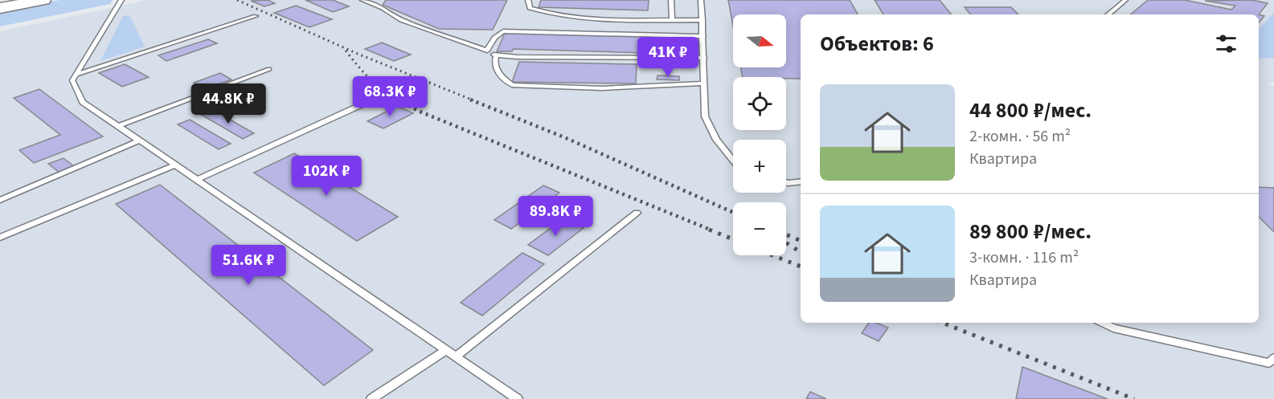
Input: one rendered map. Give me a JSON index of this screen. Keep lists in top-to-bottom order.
{
  "north": "right",
  "page": {
    "map_buttons": ["+", "−"],
    "heading": "Объектов: 6",
    "price": [
      "41K ₽",
      "68.3K ₽",
      "44.8K ₽",
      "102K ₽",
      "89.8K ₽",
      "51.6K ₽"
    ],
    "list": [
      {
        "name": "44 800 ₽/мес.",
        "note": "2-комн. · 56 m² · Квартира"
      },
      {
        "name": "89 800 ₽/мес.",
        "note": "3-комн. · 116 m² · Квартира"
      }
    ]
  }
}
